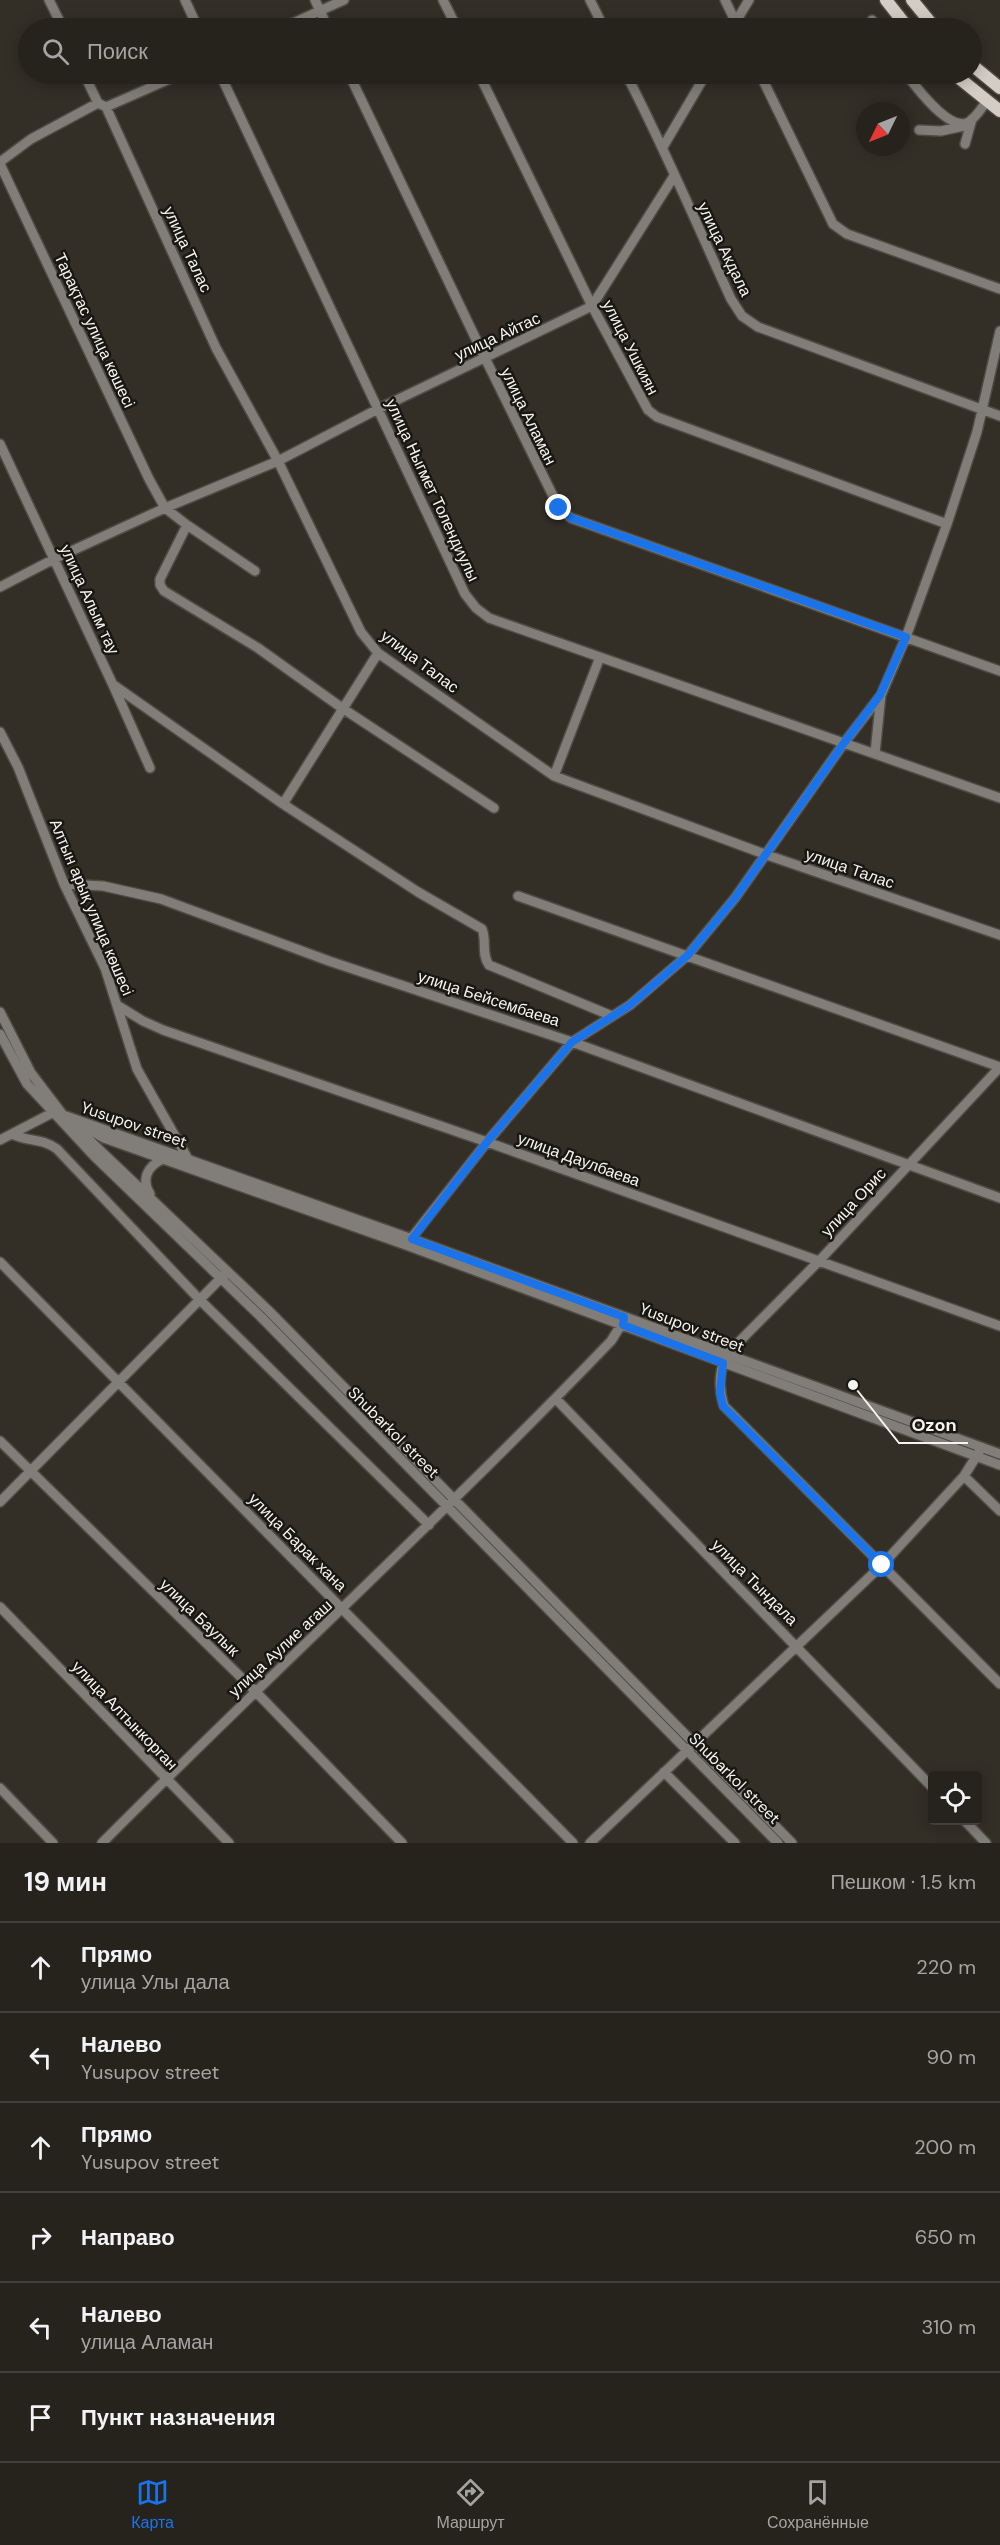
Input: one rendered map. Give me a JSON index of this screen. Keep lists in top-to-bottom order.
{
  "streets": {
    "street": [
      "улица Талас",
      "улица Акдала",
      "Тарақтас улица көшесі",
      "улица Айтас",
      "улица Ушкиян",
      "улица Аламан",
      "улица Ныгмет Толендиулы",
      "улица Алым тау",
      "Алтын арық улица көшесі",
      "улица Бейсембаева",
      "Yusupov street",
      "улица Даулбаева",
      "улица Орис",
      "Shubarkol street",
      "улица Барак хана",
      "улица Тындала",
      "улица Баулык",
      "улица Аулие агаш",
      "улица Алтынкорган"
    ]
  },
  "crossings": [
    ["улица Талас", "улица Айтас"],
    ["Тарақтас улица көшесі", "улица Айтас"],
    ["улица Айтас", "улица Ушкиян"],
    ["улица Айтас", "улица Аламан"],
    ["улица Айтас", "улица Ныгмет Толендиулы"],
    ["улица Айтас", "улица Алым тау"],
    ["Алтын арық улица көшесі", "улица Бейсембаева"],
    ["Алтын арық улица көшесі", "Yusupov street"],
    ["Алтын арық улица көшесі", "улица Даулбаева"],
    ["улица Бейсембаева", "улица Орис"],
    ["Yusupov street", "улица Орис"],
    ["Yusupov street", "Shubarkol street"],
    ["Yusupov street", "улица Аулие агаш"],
    ["улица Даулбаева", "улица Орис"],
    ["Shubarkol street", "улица Аулие агаш"],
    ["улица Барак хана", "улица Аулие агаш"],
    ["улица Тындала", "улица Аулие агаш"],
    ["улица Баулык", "улица Аулие агаш"],
    ["улица Аулие агаш", "улица Алтынкорган"]
  ],
  "places": ["Ozon"],
  "north": "bottom left",
  "page": {
    "search": "Поиск",
    "heading": ["19 мин", "Пешком · 1.5 km"],
    "list": [
      ["Прямо", "улица Улы дала", "220 m"],
      ["Налево", "Yusupov street", "90 m"],
      ["Прямо", "Yusupov street", "200 m"],
      ["Направо", "650 m"],
      ["Налево", "улица Аламан", "310 m"],
      "Пункт назначения"
    ],
    "nav": ["Карта", "Маршрут", "Сохранённые"]
  }
}
